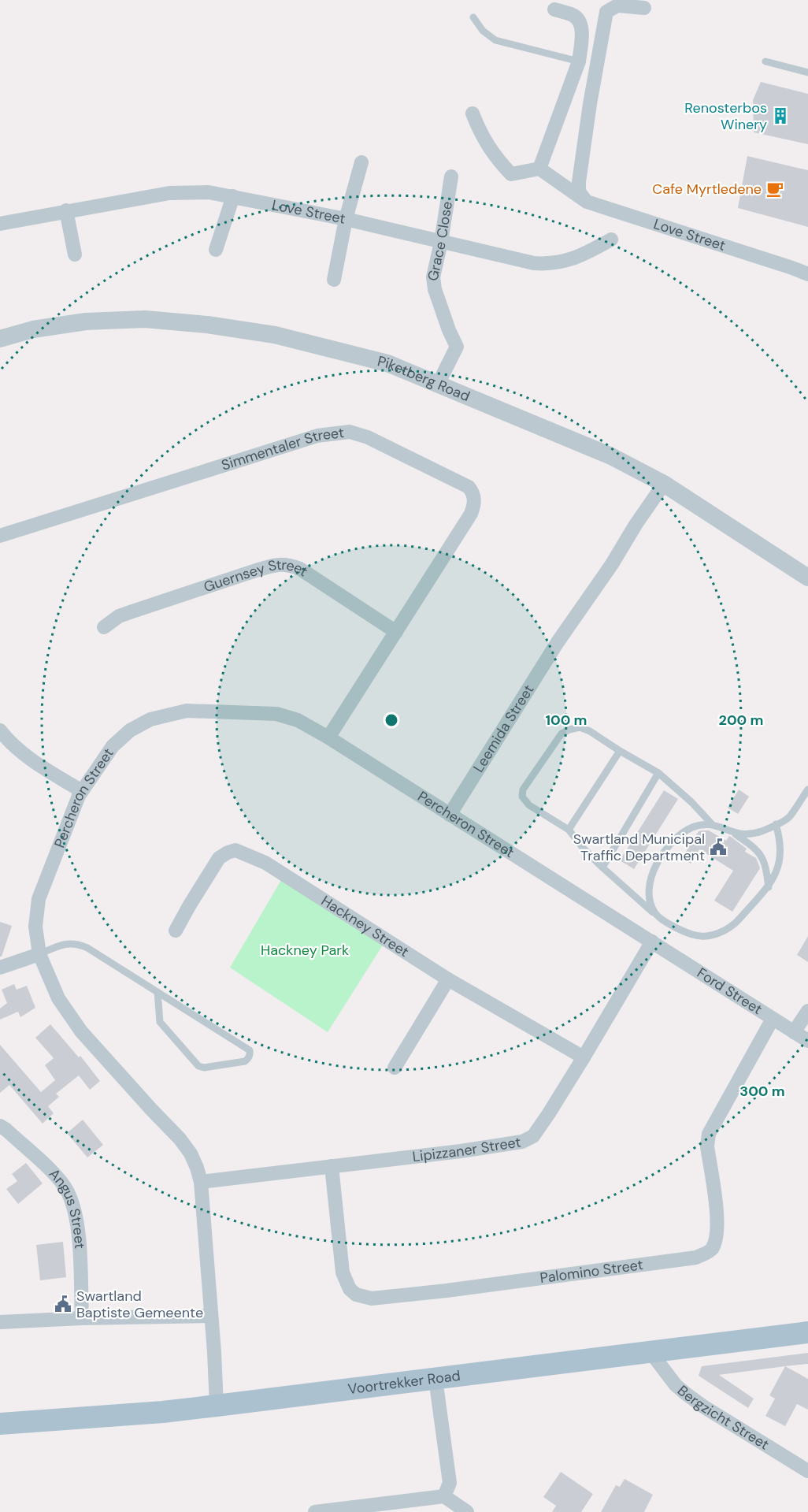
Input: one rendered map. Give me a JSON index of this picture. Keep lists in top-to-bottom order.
{
  "streets": {
    "main road": ["Voortrekker Road"],
    "street": [
      "Love Street",
      "Grace Close",
      "Piketberg Road",
      "Simmentaler Street",
      "Guernsey Street",
      "Leemida Street",
      "Percheron Street",
      "Hackney Street",
      "Ford Street",
      "Lipizzaner Street",
      "Angus Street",
      "Palomino Street",
      "Bergzicht Street"
    ]
  },
  "crossings": [
    ["Love Street", "Grace Close"],
    ["Grace Close", "Piketberg Road"],
    ["Piketberg Road", "Leemida Street"],
    ["Simmentaler Street", "Guernsey Street"],
    ["Simmentaler Street", "Percheron Street"],
    ["Leemida Street", "Percheron Street"],
    ["Percheron Street", "Ford Street"],
    ["Percheron Street", "Lipizzaner Street"],
    ["Percheron Street", "Voortrekker Road"],
    ["Hackney Street", "Lipizzaner Street"],
    ["Ford Street", "Lipizzaner Street"],
    ["Ford Street", "Palomino Street"],
    ["Lipizzaner Street", "Palomino Street"],
    ["Voortrekker Road", "Bergzicht Street"]
  ],
  "parks": ["Hackney Park"],
  "places": {
    "building": ["Renosterbos Winery"],
    "cafe": ["Cafe Myrtledene"],
    "public building": ["Swartland Municipal Traffic Department", "Swartland Baptiste Gemeente"]
  },
  "rings": ["100 m", "200 m", "300 m"]
}
